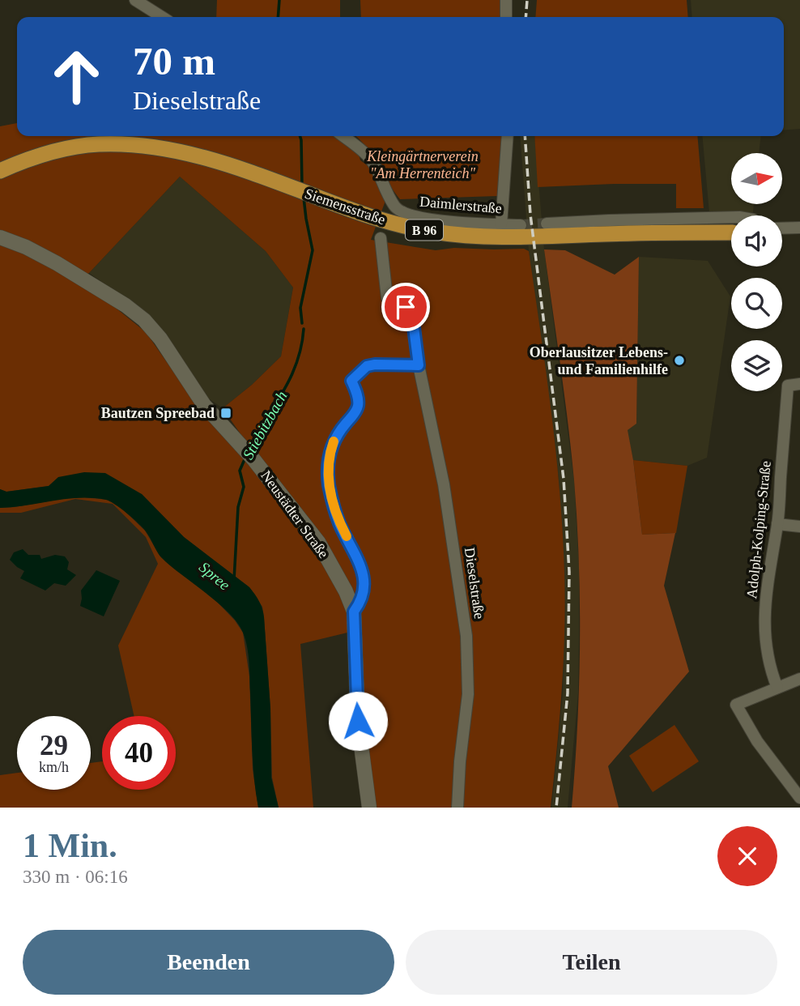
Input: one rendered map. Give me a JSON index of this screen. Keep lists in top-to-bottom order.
{
  "streets": {
    "main road": ["Siemensstraße", "B 96"],
    "street": [
      "Daimlerstraße",
      "Neustädter Straße",
      "Adolph-Kolping-Straße",
      "Dieselstraße"
    ]
  },
  "water": ["Stiebitzbach", "Spree"],
  "parks": ["Kleingärtnerverein \"Am Herrenteich\""],
  "places": {
    "other": ["Oberlausitzer Lebens- und Familienhilfe"],
    "transit": ["Bautzen Spreebad"]
  },
  "north": "right",
  "page": {
    "turn": ["70 m", "Dieselstraße"],
    "speed": "29 km/h",
    "limit": "40",
    "heading": ["1 Min.", "330 m · 06:16"],
    "buttons": ["Beenden", "Teilen"]
  }
}
